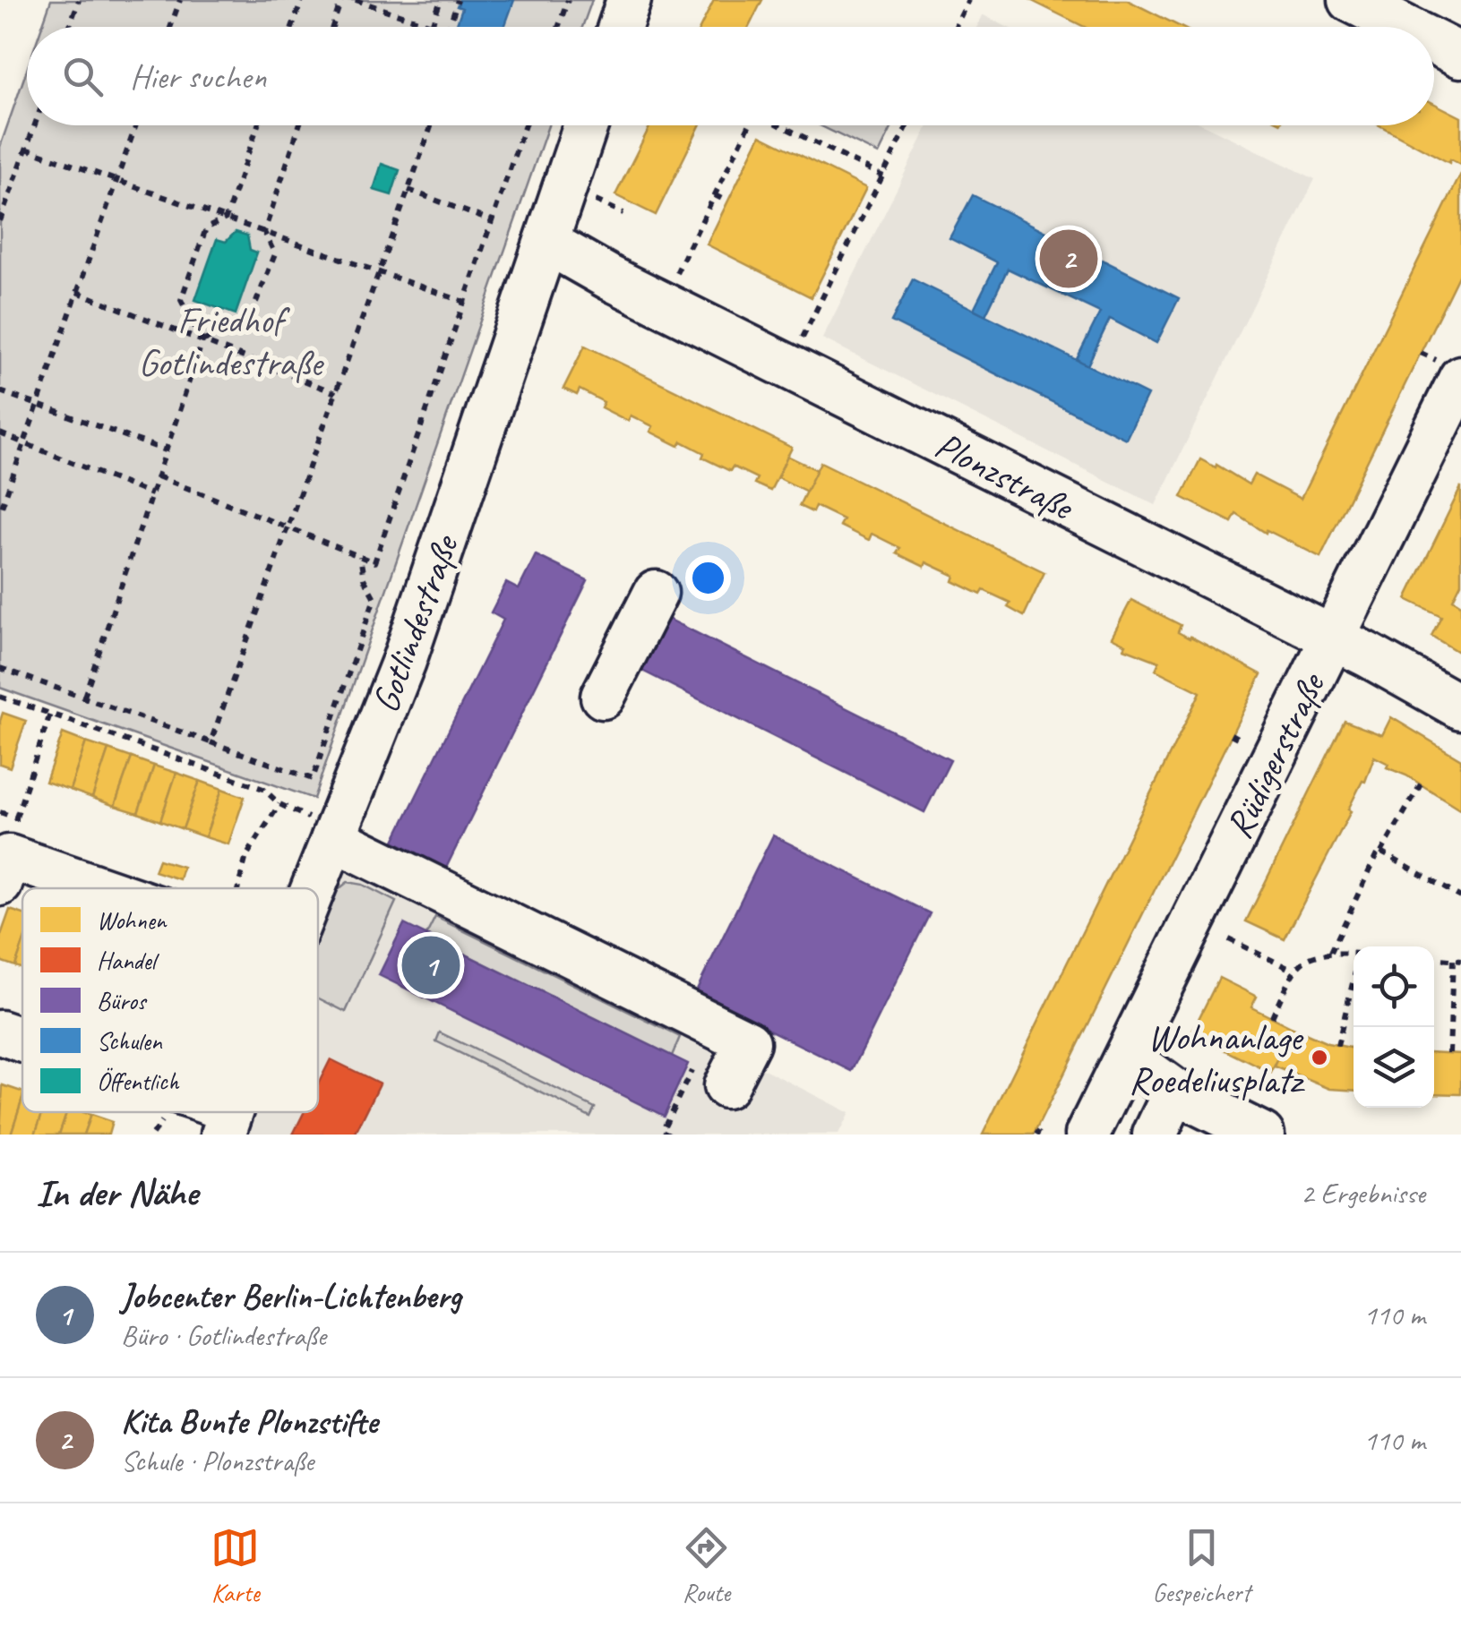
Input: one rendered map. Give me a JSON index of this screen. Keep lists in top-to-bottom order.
{
  "streets": {
    "street": ["Plonzstraße", "Gotlindestraße", "Rüdigerstraße"]
  },
  "crossings": [
    ["Plonzstraße", "Gotlindestraße"],
    ["Plonzstraße", "Rüdigerstraße"]
  ],
  "parks": ["Friedhof Gotlindestraße"],
  "places": ["Wohnanlage Roedeliusplatz"],
  "legend": [
    "Wohnen",
    "Handel",
    "Büros",
    "Schulen",
    "Öffentlich"
  ],
  "page": {
    "search": "Hier suchen",
    "pins": ["2", "1"],
    "heading": ["In der Nähe", "2 Ergebnisse"],
    "list": [
      {
        "mark": "1",
        "name": "Jobcenter Berlin-Lichtenberg",
        "note": "Büro · Gotlindestraße",
        "value": "110 m"
      },
      {
        "mark": "2",
        "name": "Kita Bunte Plonzstifte",
        "note": "Schule · Plonzstraße",
        "value": "110 m"
      }
    ],
    "nav": ["Karte", "Route", "Gespeichert"]
  }
}
